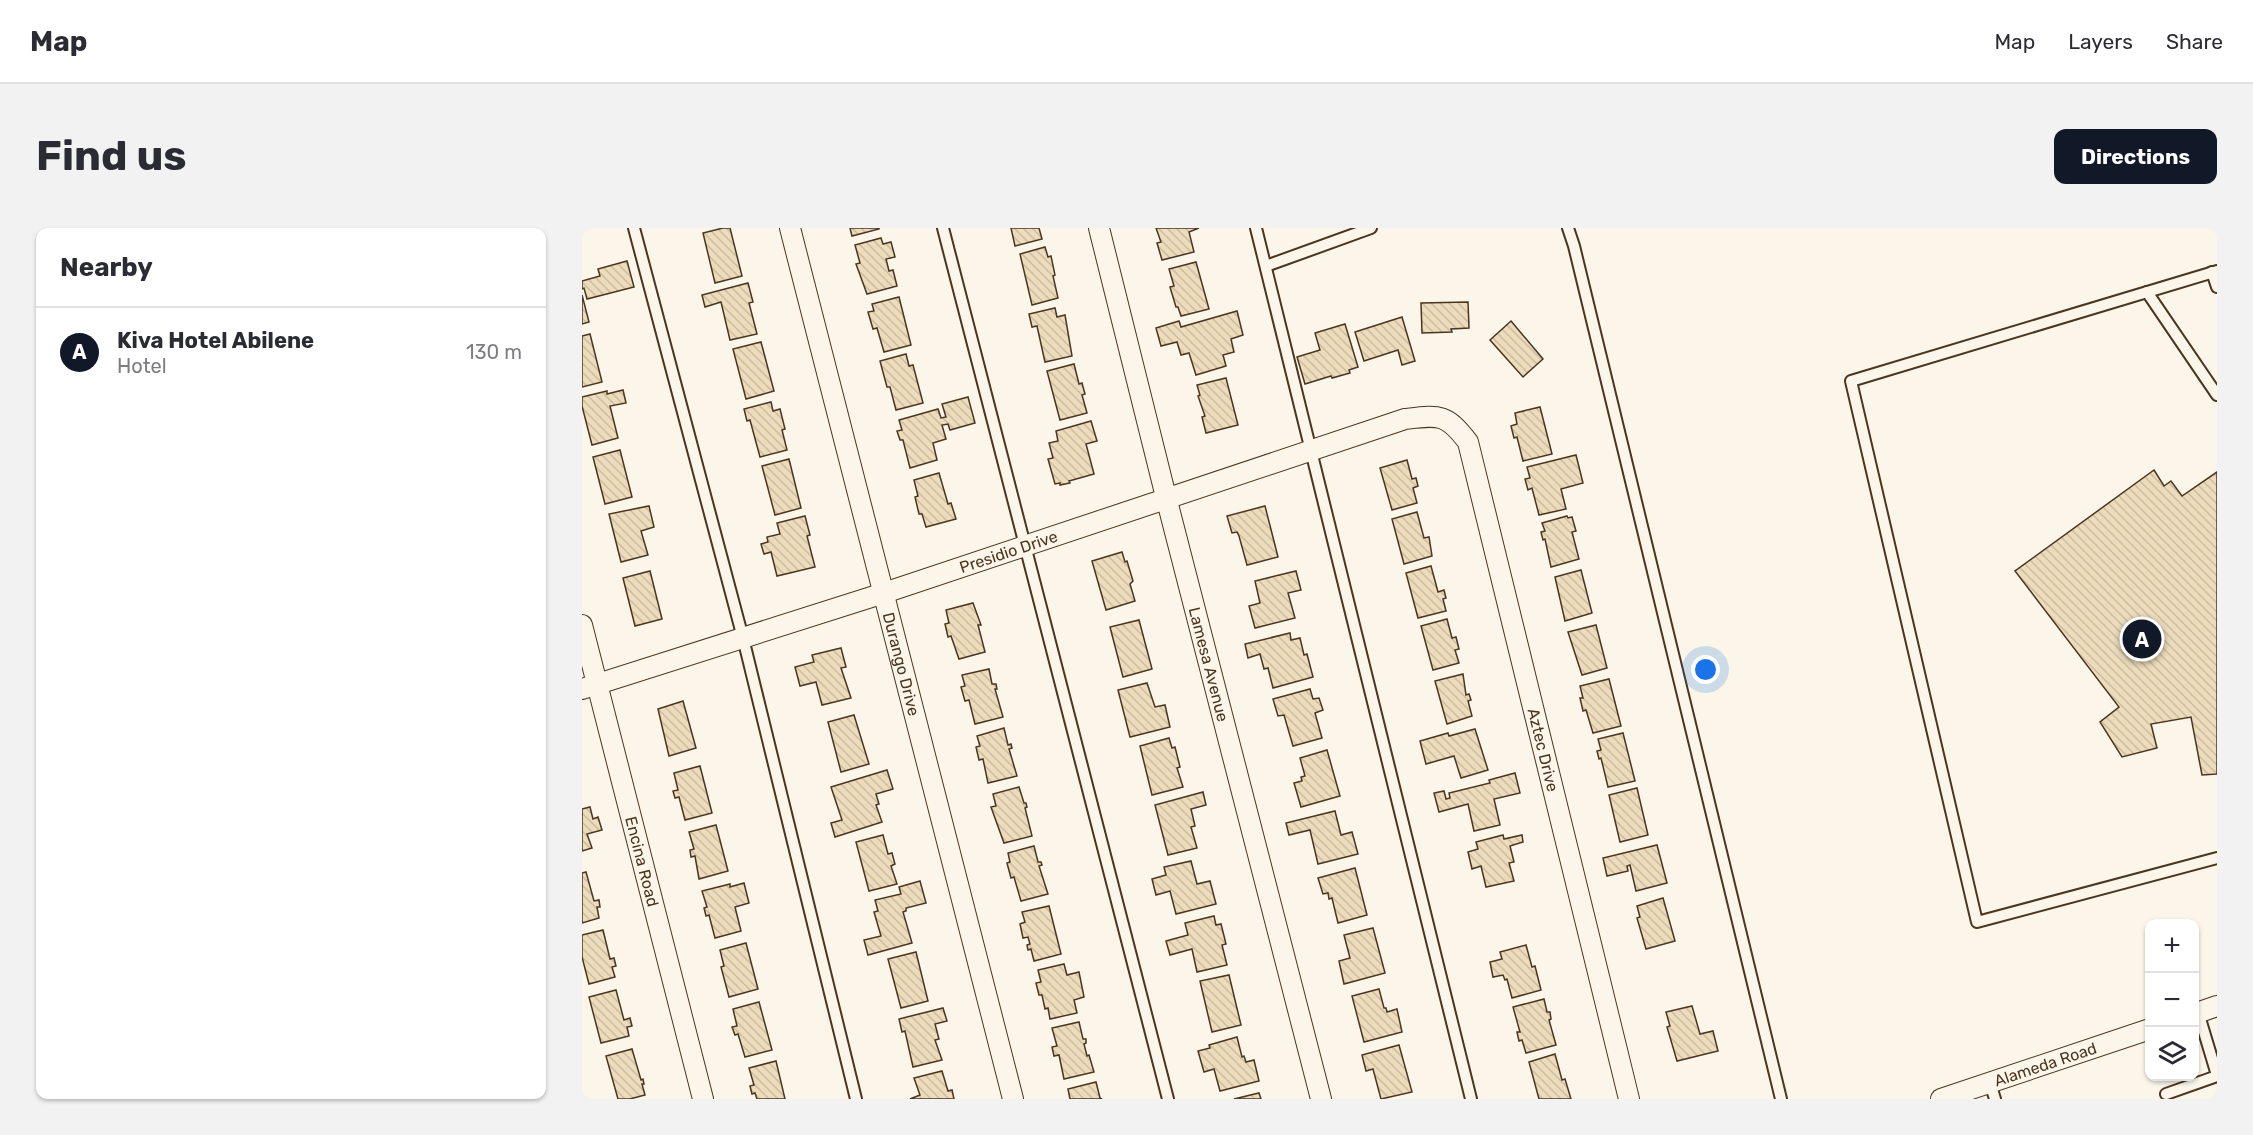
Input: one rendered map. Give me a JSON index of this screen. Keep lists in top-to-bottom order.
{
  "streets": {
    "street": [
      "Presidio Drive",
      "Durango Drive",
      "Lamesa Avenue",
      "Aztec Drive",
      "Encina Road",
      "Alameda Road"
    ]
  },
  "crossings": [
    ["Presidio Drive", "Durango Drive"],
    ["Presidio Drive", "Lamesa Avenue"],
    ["Presidio Drive", "Aztec Drive"],
    ["Presidio Drive", "Encina Road"]
  ],
  "page": {
    "header": "Map",
    "nav": ["Map", "Layers", "Share"],
    "buttons": "Directions",
    "title": "Find us",
    "heading": "Nearby",
    "list": [
      {
        "mark": "A",
        "name": "Kiva Hotel Abilene",
        "note": "Hotel",
        "value": "130 m"
      }
    ],
    "pins": "A",
    "map_buttons": ["+", "−"]
  }
}
